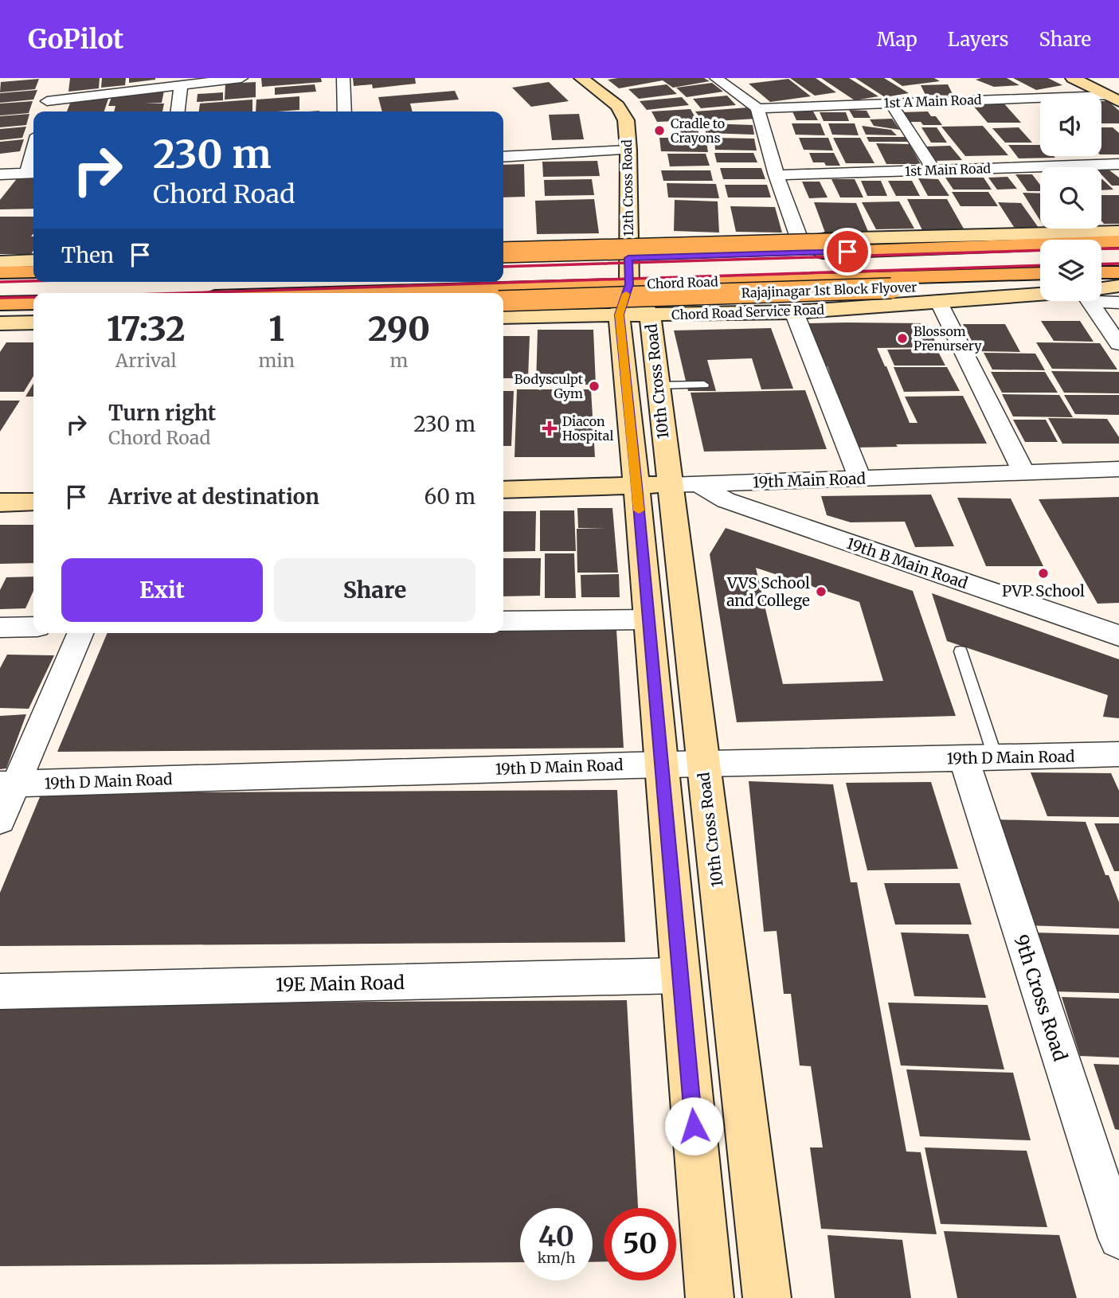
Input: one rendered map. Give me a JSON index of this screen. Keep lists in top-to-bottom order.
{
  "streets": {
    "main road": ["Chord Road", "Rajajinagar 1st Block Flyover"],
    "street": [
      "1st A Main Road",
      "1st Main Road",
      "12th Cross Road",
      "Chord Road Service Road",
      "10th Cross Road",
      "19th Main Road",
      "19th B Main Road",
      "19th D Main Road",
      "19E Main Road",
      "9th Cross Road"
    ]
  },
  "crossings": [
    ["12th Cross Road", "Chord Road"],
    ["12th Cross Road", "10th Cross Road"],
    ["Chord Road", "Rajajinagar 1st Block Flyover"],
    ["Chord Road", "10th Cross Road"],
    ["Chord Road Service Road", "10th Cross Road"],
    ["10th Cross Road", "19th Main Road"],
    ["10th Cross Road", "19th B Main Road"],
    ["10th Cross Road", "19th D Main Road"],
    ["10th Cross Road", "19E Main Road"],
    ["19th Main Road", "19th B Main Road"],
    ["19th D Main Road", "9th Cross Road"]
  ],
  "places": {
    "other": [
      "Cradle to Crayons",
      "Blossom Prenursery",
      "Bodysculpt Gym",
      "PVP School",
      "VVS School and College"
    ],
    "health": ["Diacon Hospital"]
  },
  "page": {
    "header": "GoPilot",
    "nav": ["Map", "Layers", "Share"],
    "turn": ["230 m", "Chord Road"],
    "then": "Then",
    "eta": [
      "17:32",
      "Arrival",
      "1",
      "min",
      "290",
      "m"
    ],
    "list": [
      {
        "name": "Turn right",
        "note": "Chord Road",
        "value": "230 m"
      },
      {
        "name": "Arrive at destination",
        "value": "60 m"
      }
    ],
    "buttons": ["Exit", "Share"],
    "speed": "40 km/h",
    "limit": "50"
  }
}
